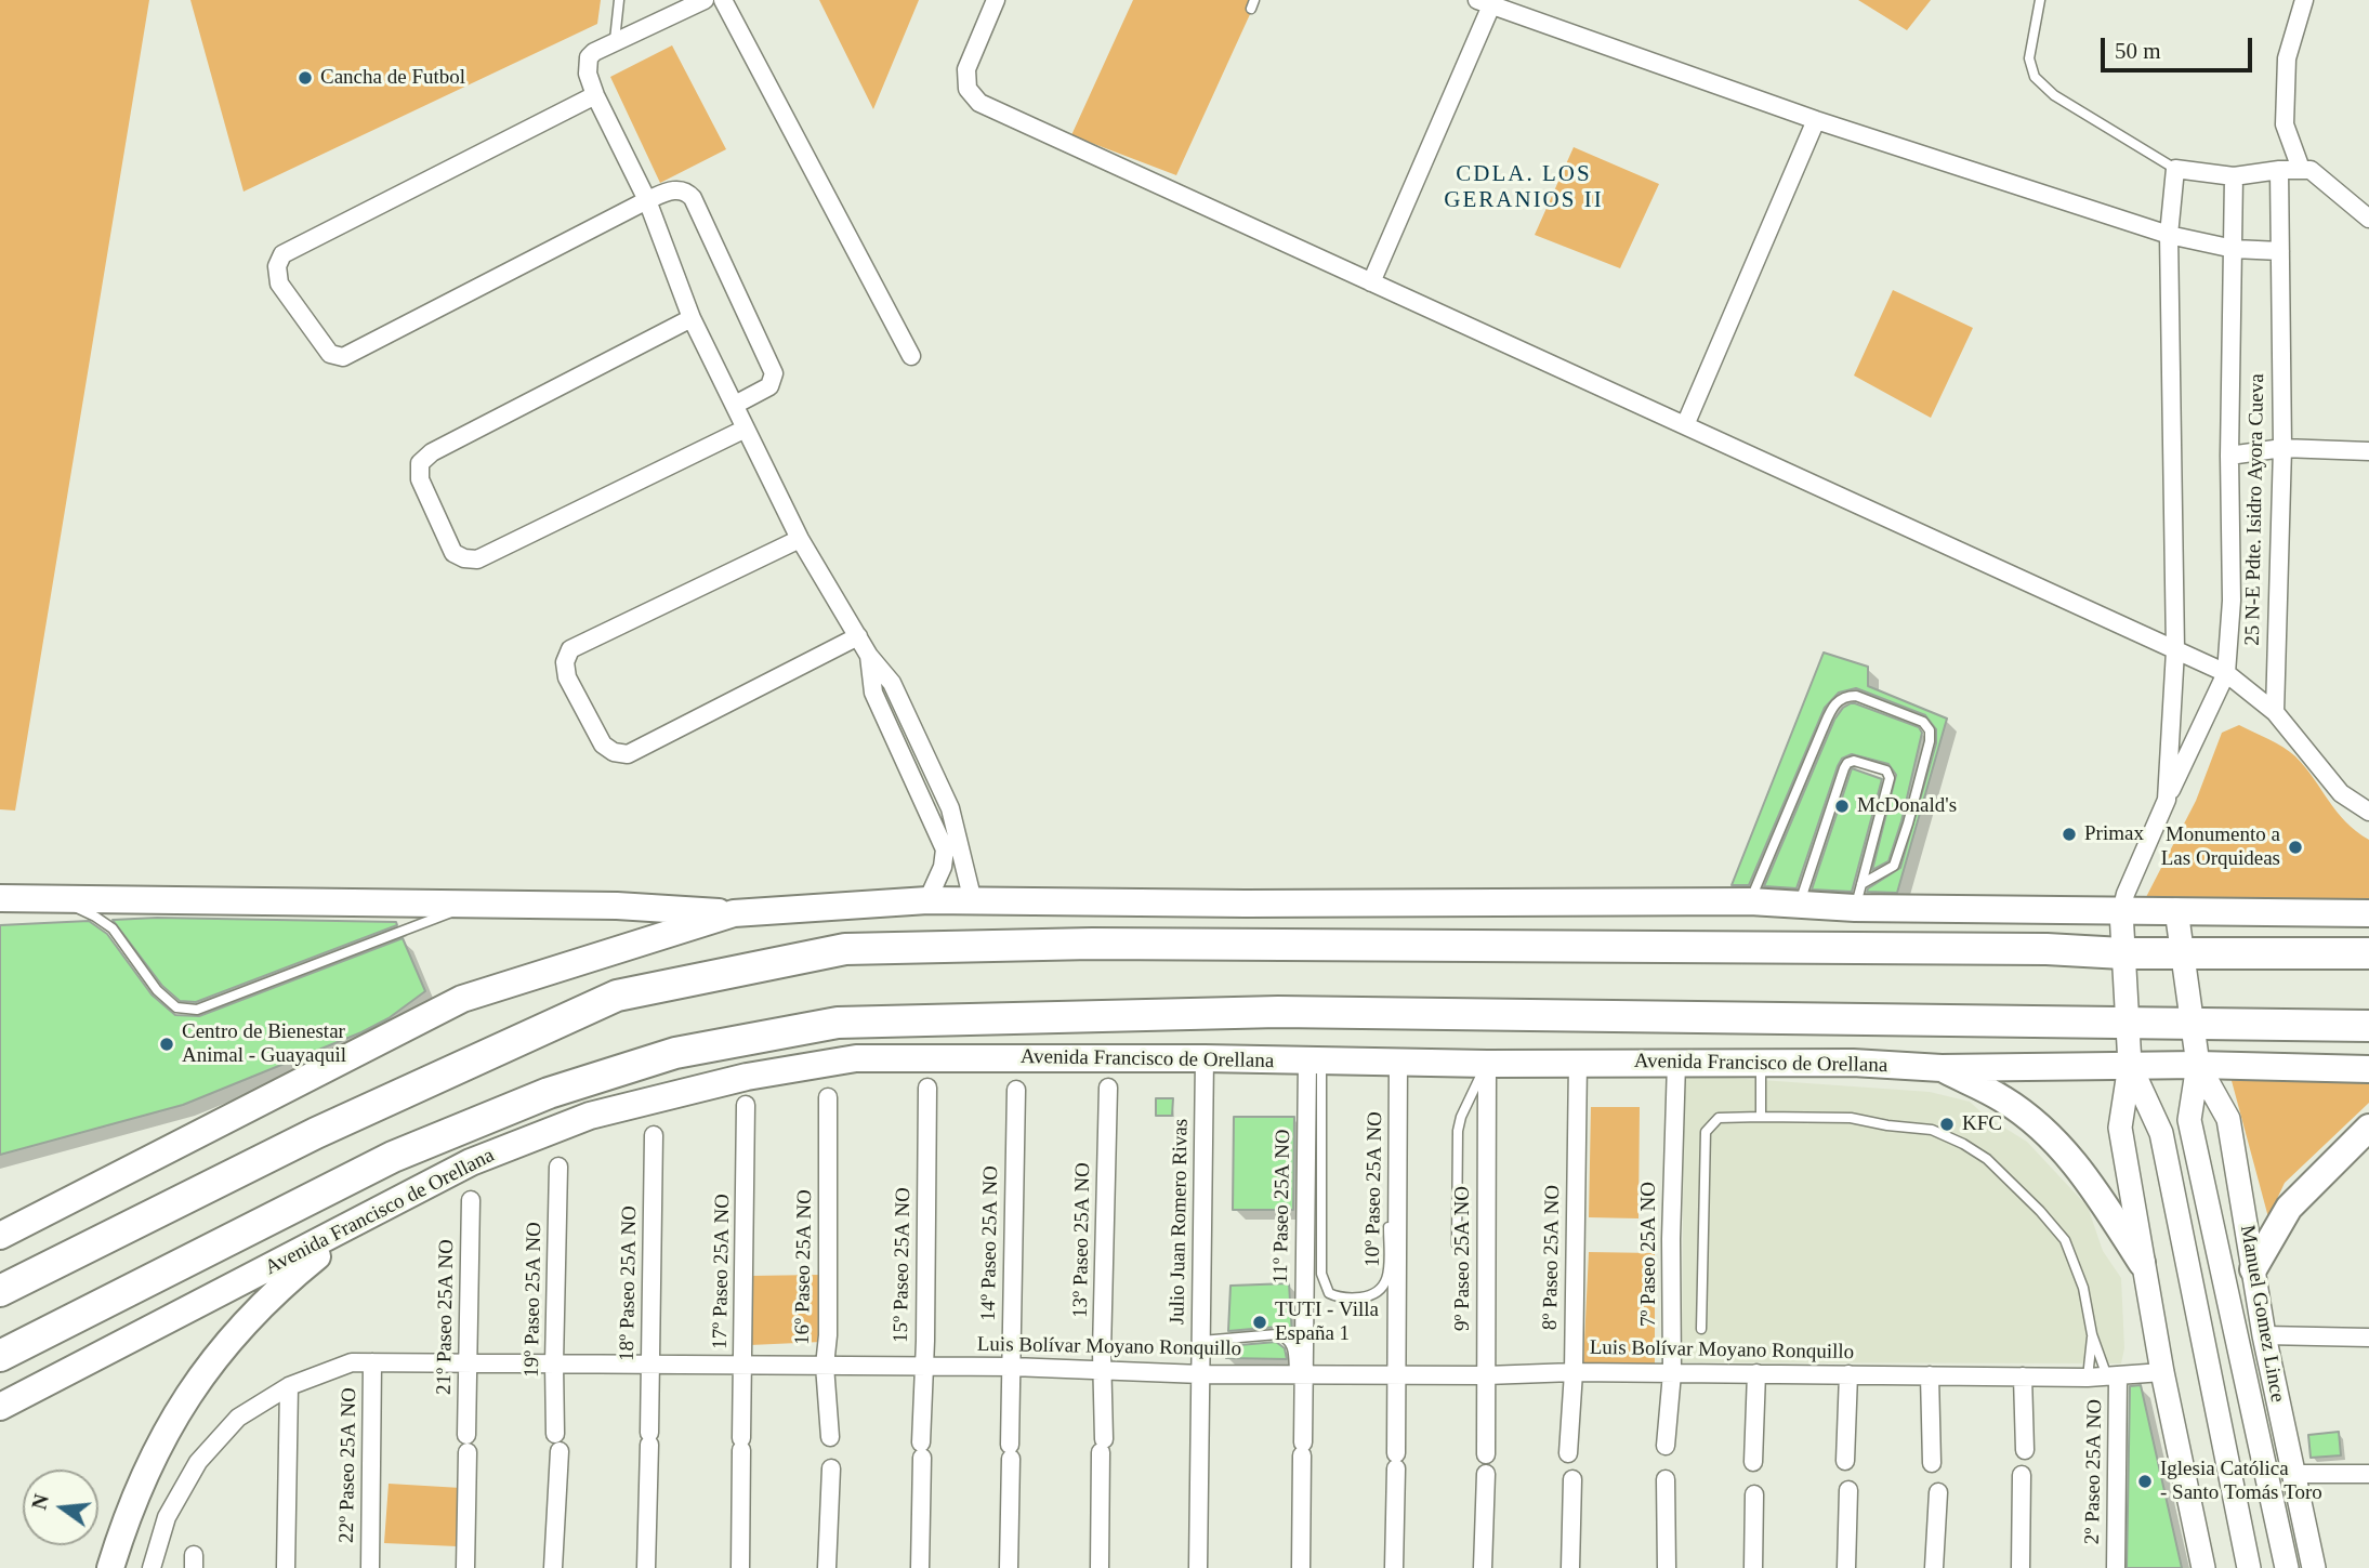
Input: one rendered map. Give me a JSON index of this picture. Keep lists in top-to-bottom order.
{
  "streets": {
    "highway": ["Avenida Francisco de Orellana"],
    "main road": ["Manuel Gomez Lince"],
    "street": [
      "25 N-E Pdte. Isidro Ayora Cueva",
      "10º Paseo 25A NO",
      "11º Paseo 25A NO",
      "Julio Juan Romero Rivas",
      "13º Paseo 25A NO",
      "14º Paseo 25A NO",
      "7º Paseo 25A NO",
      "8º Paseo 25A NO",
      "9º Paseo 25A NO",
      "15º Paseo 25A NO",
      "16º Paseo 25A NO",
      "17º Paseo 25A NO",
      "18º Paseo 25A NO",
      "19º Paseo 25A NO",
      "21º Paseo 25A NO",
      "Luis Bolívar Moyano Ronquillo",
      "22º Paseo 25A NO",
      "2º Paseo 25A NO"
    ]
  },
  "crossings": [
    ["Avenida Francisco de Orellana", "10º Paseo 25A NO"],
    ["Avenida Francisco de Orellana", "11º Paseo 25A NO"],
    ["Avenida Francisco de Orellana", "Julio Juan Romero Rivas"],
    ["Avenida Francisco de Orellana", "7º Paseo 25A NO"],
    ["Avenida Francisco de Orellana", "8º Paseo 25A NO"],
    ["Avenida Francisco de Orellana", "9º Paseo 25A NO"],
    ["Avenida Francisco de Orellana", "Manuel Gomez Lince"],
    ["10º Paseo 25A NO", "Luis Bolívar Moyano Ronquillo"],
    ["11º Paseo 25A NO", "Luis Bolívar Moyano Ronquillo"],
    ["Julio Juan Romero Rivas", "Luis Bolívar Moyano Ronquillo"],
    ["13º Paseo 25A NO", "Luis Bolívar Moyano Ronquillo"],
    ["14º Paseo 25A NO", "Luis Bolívar Moyano Ronquillo"],
    ["7º Paseo 25A NO", "Luis Bolívar Moyano Ronquillo"],
    ["8º Paseo 25A NO", "Luis Bolívar Moyano Ronquillo"],
    ["9º Paseo 25A NO", "Luis Bolívar Moyano Ronquillo"],
    ["15º Paseo 25A NO", "Luis Bolívar Moyano Ronquillo"],
    ["16º Paseo 25A NO", "Luis Bolívar Moyano Ronquillo"],
    ["17º Paseo 25A NO", "Luis Bolívar Moyano Ronquillo"],
    ["18º Paseo 25A NO", "Luis Bolívar Moyano Ronquillo"],
    ["19º Paseo 25A NO", "Luis Bolívar Moyano Ronquillo"],
    ["21º Paseo 25A NO", "Luis Bolívar Moyano Ronquillo"],
    ["Luis Bolívar Moyano Ronquillo", "22º Paseo 25A NO"],
    ["Luis Bolívar Moyano Ronquillo", "2º Paseo 25A NO"]
  ],
  "districts": ["CDLA. LOS GERANIOS II"],
  "places": [
    "Cancha de Futbol",
    "McDonald's",
    "Primax",
    "Monumento a Las Orquideas",
    "Centro de Bienestar Animal - Guayaquil",
    "KFC",
    "TUTI - Villa España 1",
    "Iglesia Católica - Santo Tomás Toro"
  ],
  "scale_bar": "50 m",
  "north": "left"
}
